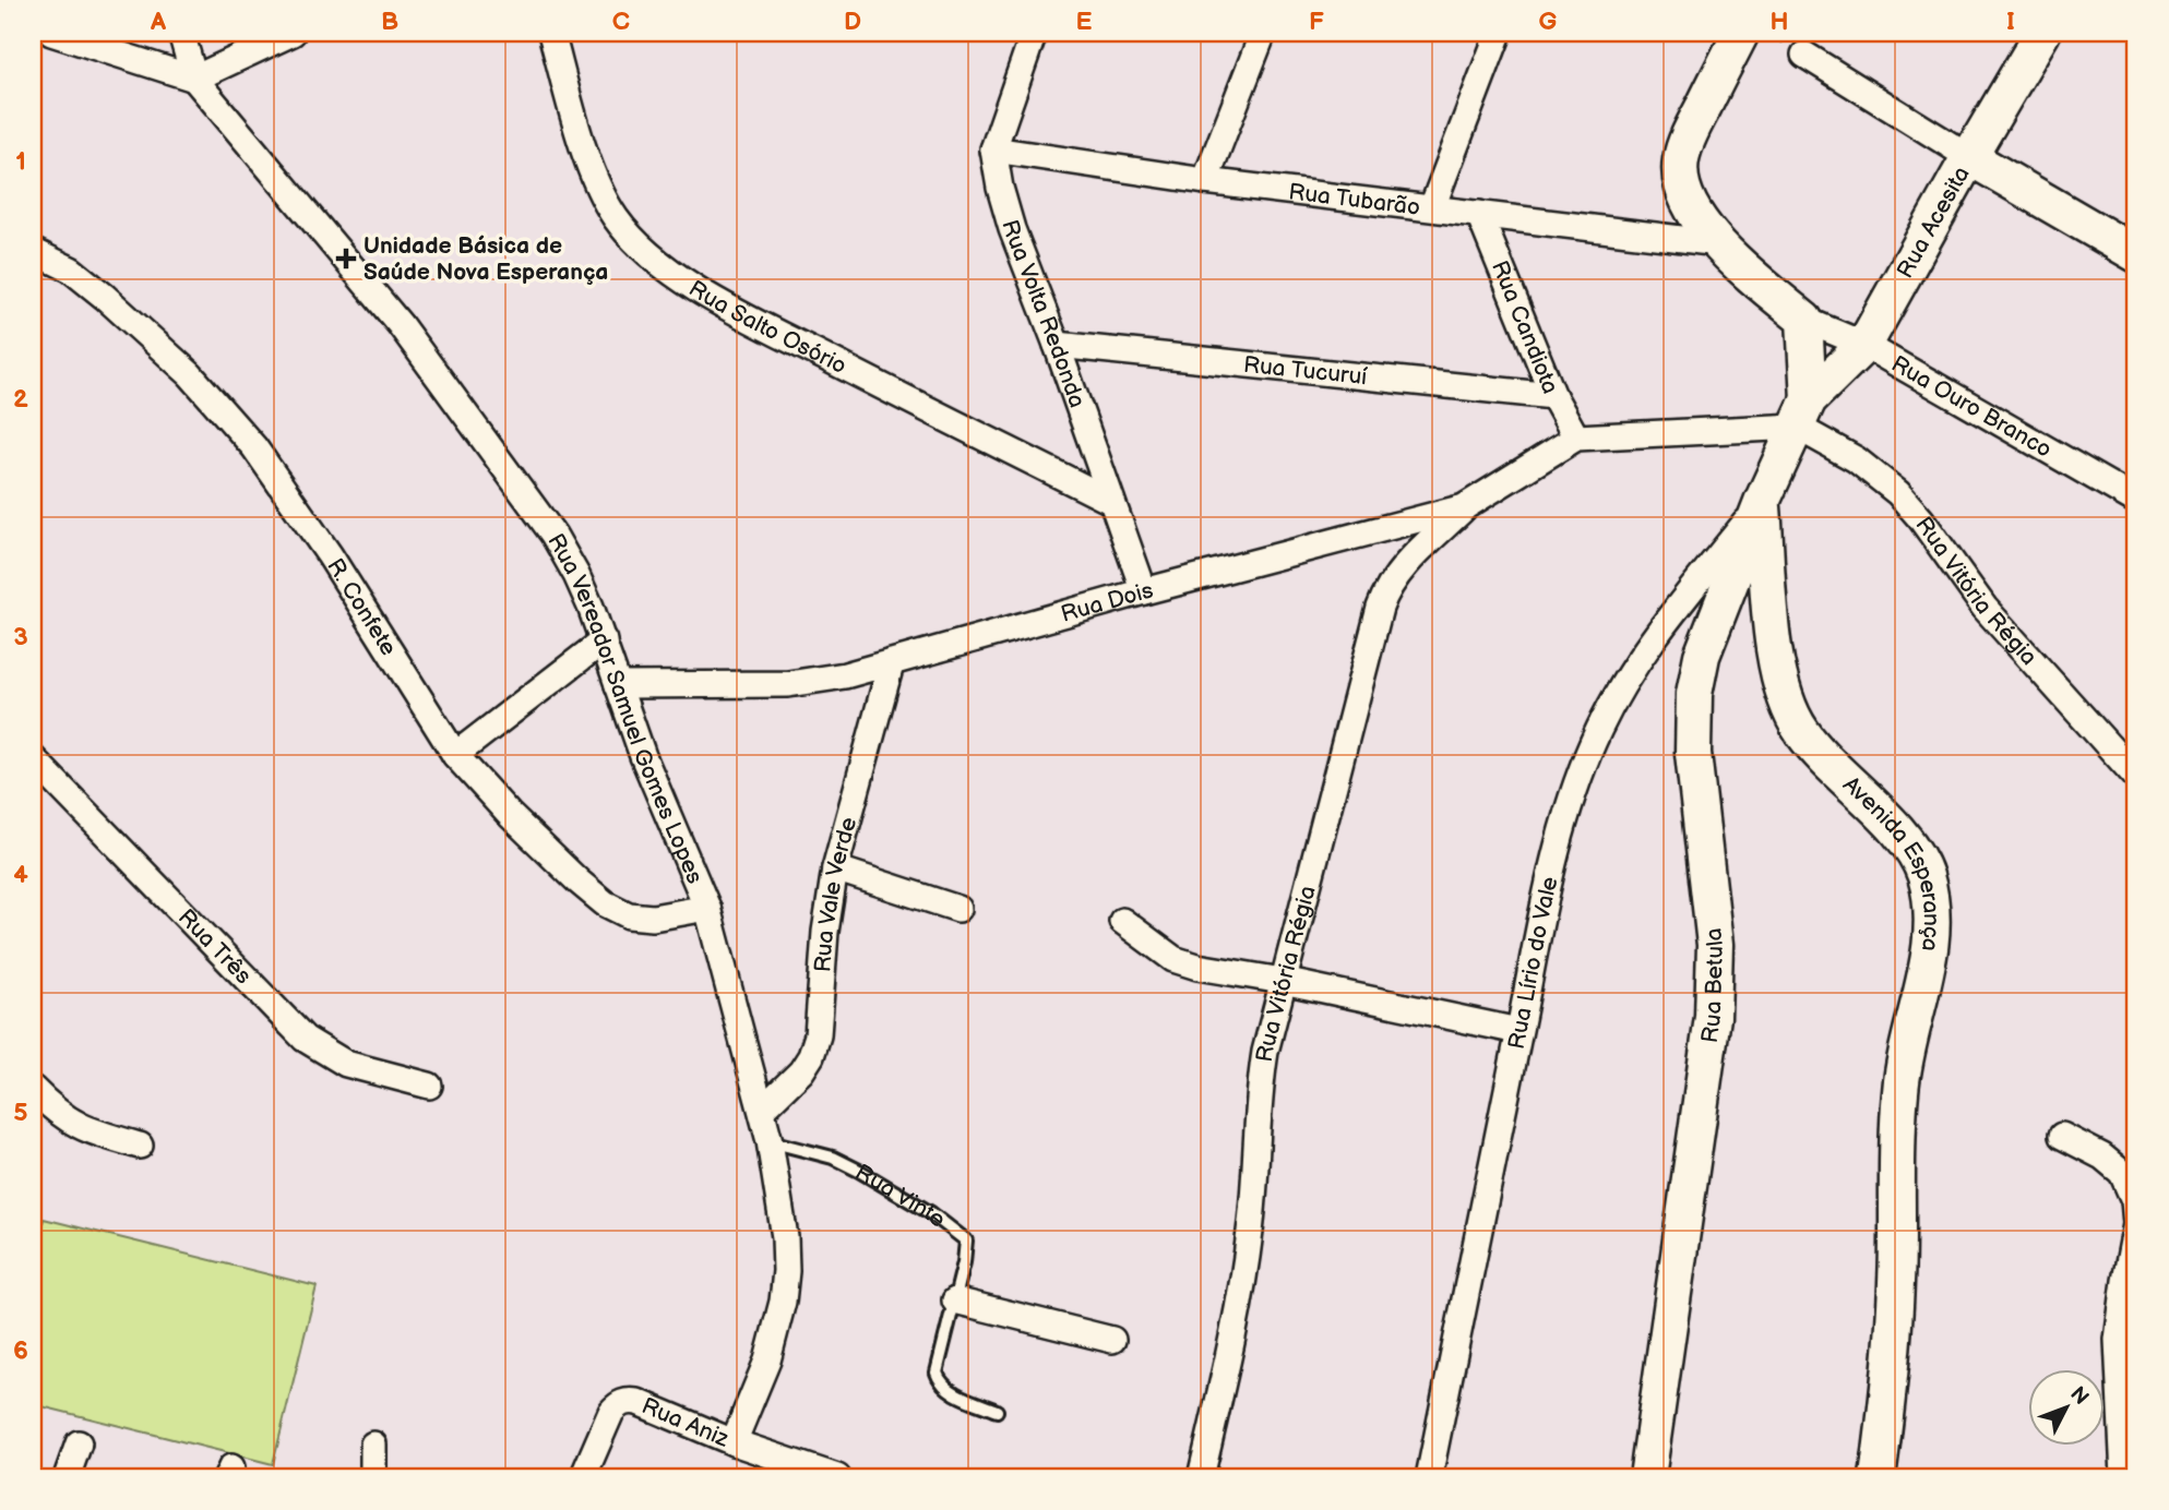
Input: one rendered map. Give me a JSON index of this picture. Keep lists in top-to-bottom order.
{
  "streets": {
    "street": [
      "Rua Tubarão",
      "Rua Acesita",
      "Rua Volta Redonda",
      "Rua Salto Osório",
      "Rua Candiota",
      "Rua Tucuruí",
      "Rua Ouro Branco",
      "Rua Vitória Régia",
      "Rua Dois",
      "R. Confete",
      "Rua Vereador Samuel Gomes Lopes",
      "Avenida Esperança",
      "Rua Vale Verde",
      "Rua Três",
      "Rua Lírio do Vale",
      "Rua Betula",
      "Rua Aniz"
    ],
    "lane": ["Rua Vinte"]
  },
  "crossings": [
    ["Rua Tubarão", "Rua Volta Redonda"],
    ["Rua Tubarão", "Rua Candiota"],
    ["Rua Tubarão", "Rua Ouro Branco"],
    ["Rua Acesita", "Rua Ouro Branco"],
    ["Rua Acesita", "Rua Vitória Régia"],
    ["Rua Volta Redonda", "Rua Salto Osório"],
    ["Rua Volta Redonda", "Rua Tucuruí"],
    ["Rua Volta Redonda", "Rua Dois"],
    ["Rua Candiota", "Rua Tucuruí"],
    ["Rua Candiota", "Rua Dois"],
    ["Rua Vitória Régia", "Rua Dois"],
    ["Rua Dois", "Rua Vereador Samuel Gomes Lopes"],
    ["Rua Dois", "Rua Vale Verde"],
    ["R. Confete", "Rua Vereador Samuel Gomes Lopes"],
    ["Rua Vereador Samuel Gomes Lopes", "Rua Vale Verde"],
    ["Rua Vereador Samuel Gomes Lopes", "Rua Vinte"],
    ["Rua Vereador Samuel Gomes Lopes", "Rua Aniz"],
    ["Avenida Esperança", "Rua Lírio do Vale"],
    ["Avenida Esperança", "Rua Betula"],
    ["Rua Lírio do Vale", "Rua Betula"]
  ],
  "places": {
    "health": ["Unidade Básica de Saúde Nova Esperança"]
  },
  "north": "top right",
  "grid": {
    "columns": [
      "A",
      "B",
      "C",
      "D",
      "E",
      "F",
      "G",
      "H",
      "I"
    ],
    "rows": [
      "1",
      "2",
      "3",
      "4",
      "5",
      "6"
    ]
  }
}
